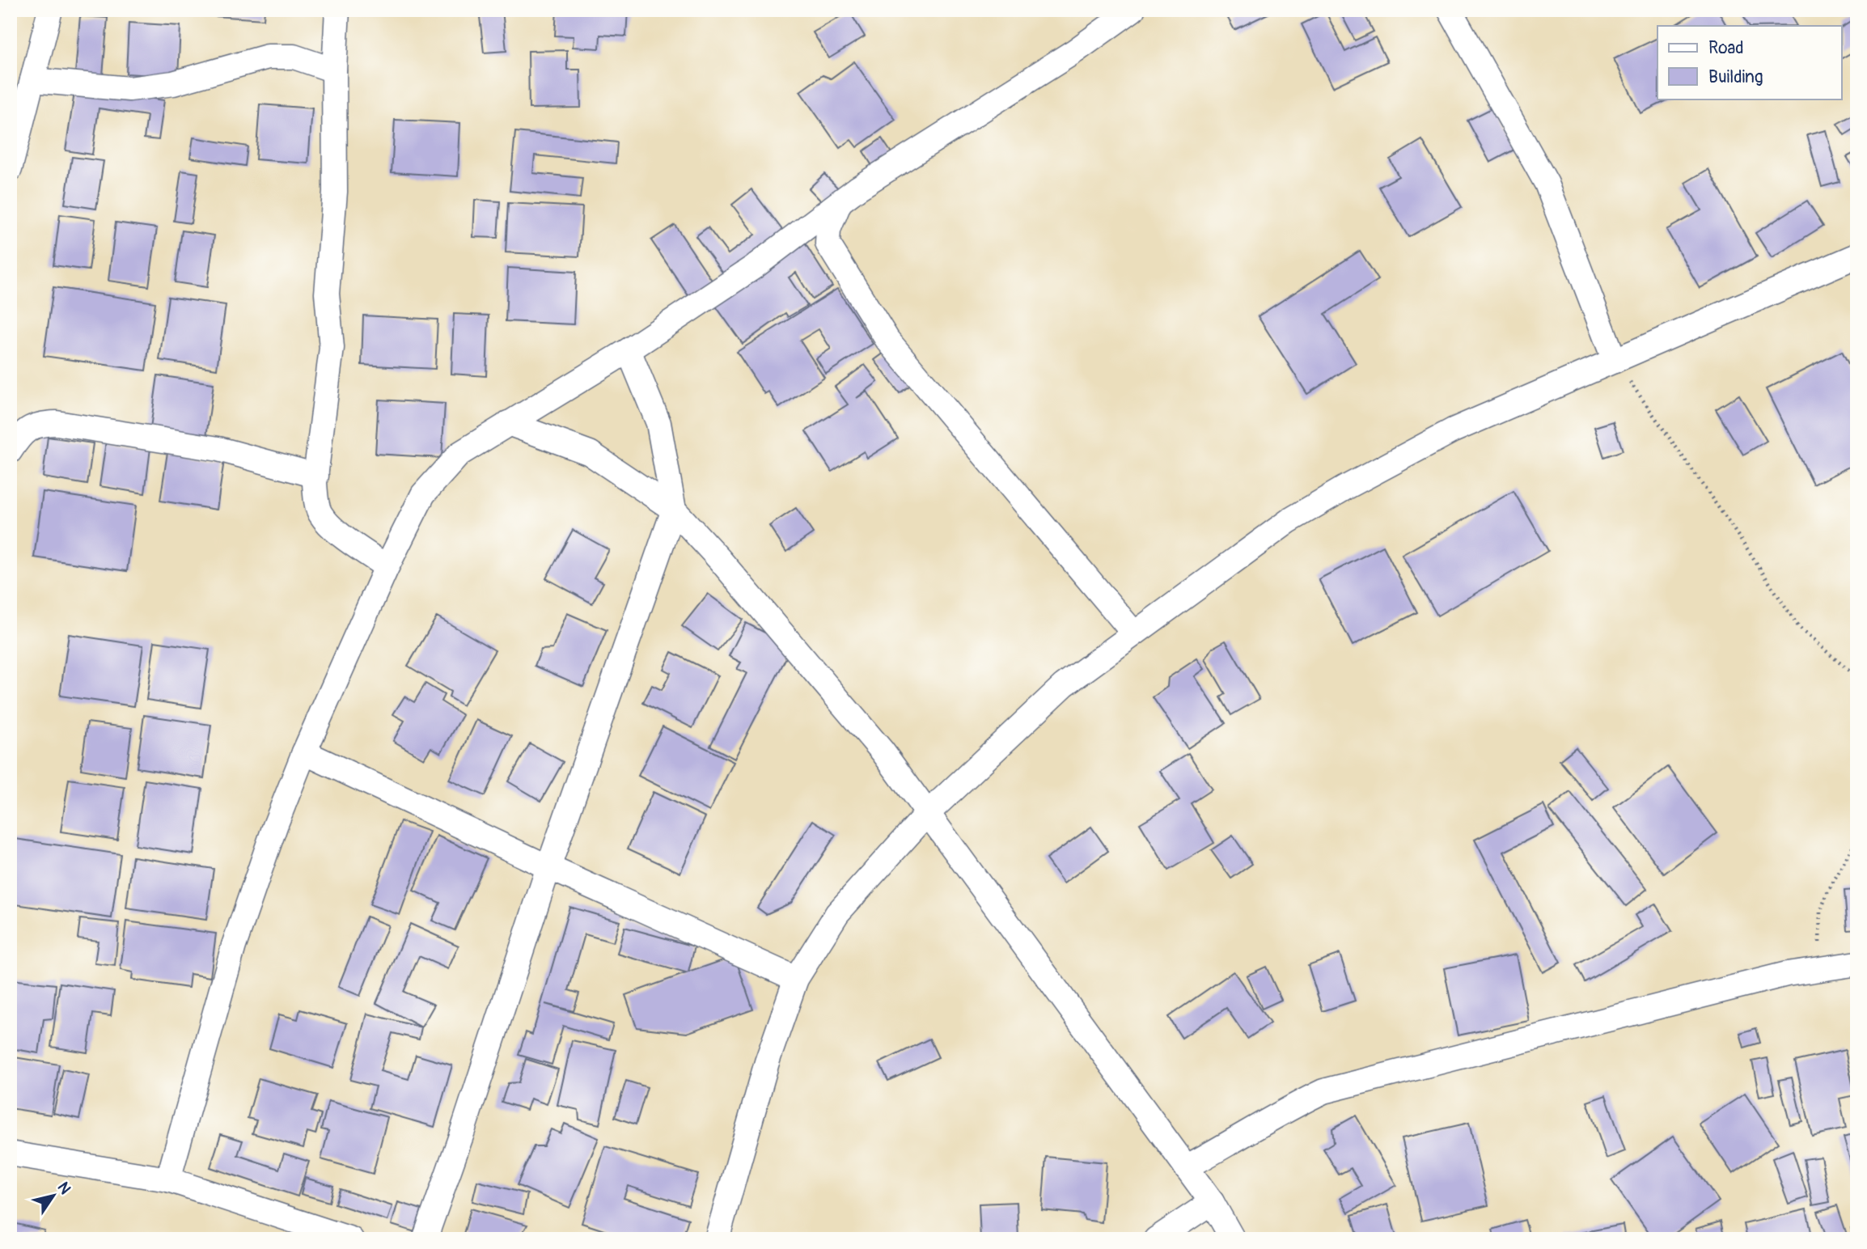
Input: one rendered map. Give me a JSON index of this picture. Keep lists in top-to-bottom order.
{
  "legend": ["Road", "Building"],
  "north": "top right"
}
